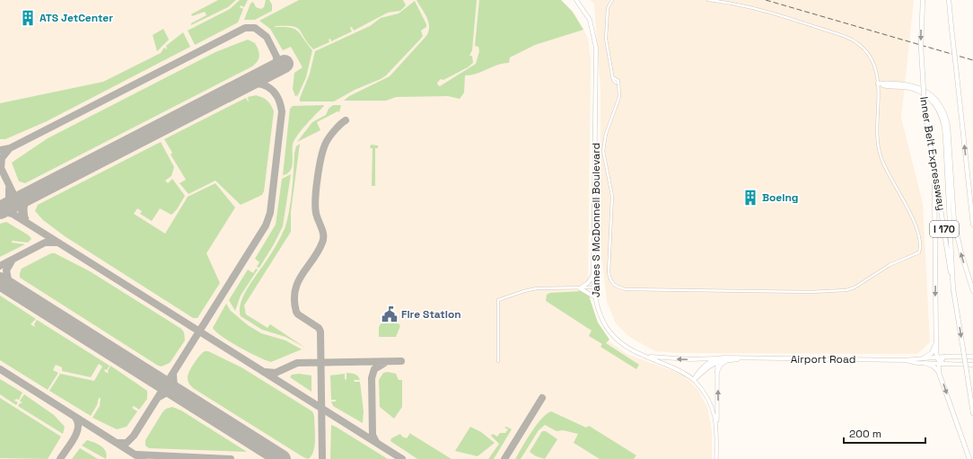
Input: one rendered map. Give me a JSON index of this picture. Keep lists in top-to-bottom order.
{
  "streets": {
    "highway": ["Inner Belt Expressway", "I 170"],
    "main road": ["James S McDonnell Boulevard", "Airport Road"]
  },
  "crossings": [
    ["James S McDonnell Boulevard", "Airport Road"]
  ],
  "places": {
    "building": ["ATS JetCenter", "Boeing"],
    "public building": ["Fire Station"]
  },
  "scale_bar": "200 m"
}
